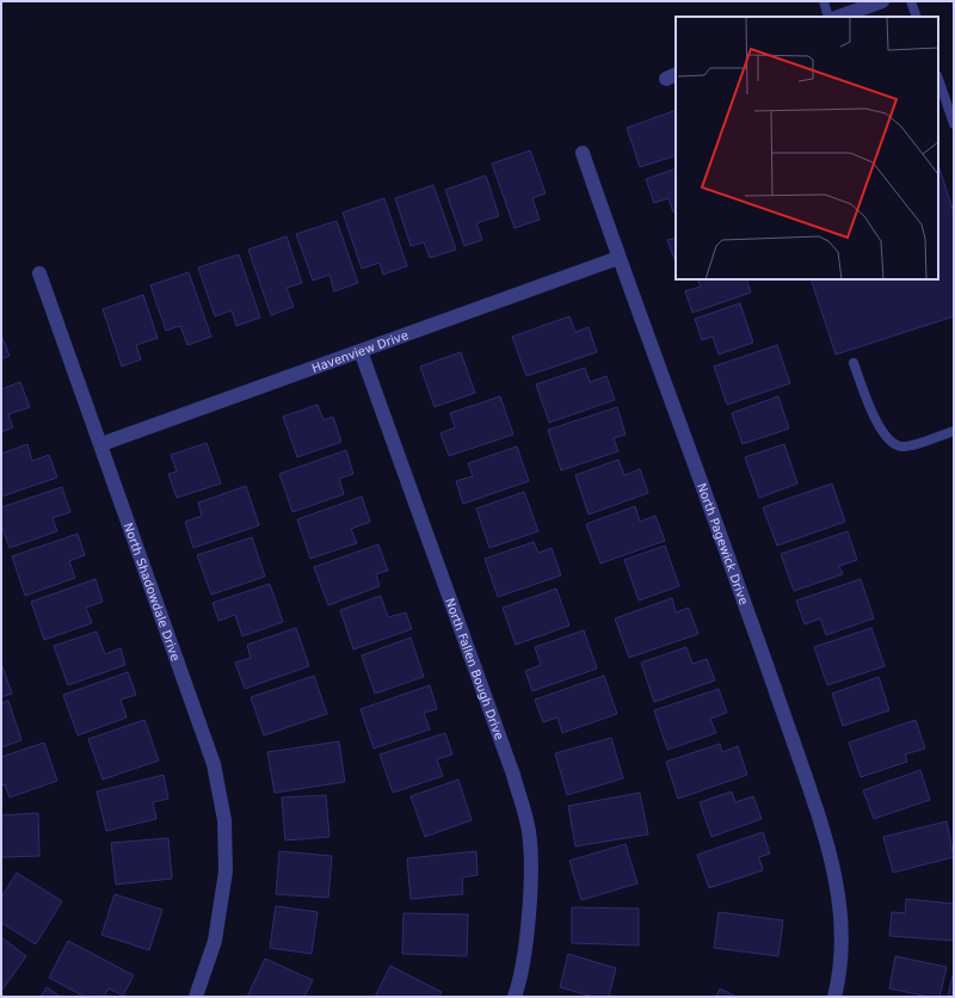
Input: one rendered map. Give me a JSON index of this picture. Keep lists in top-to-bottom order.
{
  "streets": {
    "street": [
      "Havenview Drive",
      "North Pagewick Drive",
      "North Shadowdale Drive",
      "North Fallen Bough Drive"
    ]
  },
  "crossings": [
    ["Havenview Drive", "North Pagewick Drive"],
    ["Havenview Drive", "North Shadowdale Drive"],
    ["Havenview Drive", "North Fallen Bough Drive"]
  ]
}
